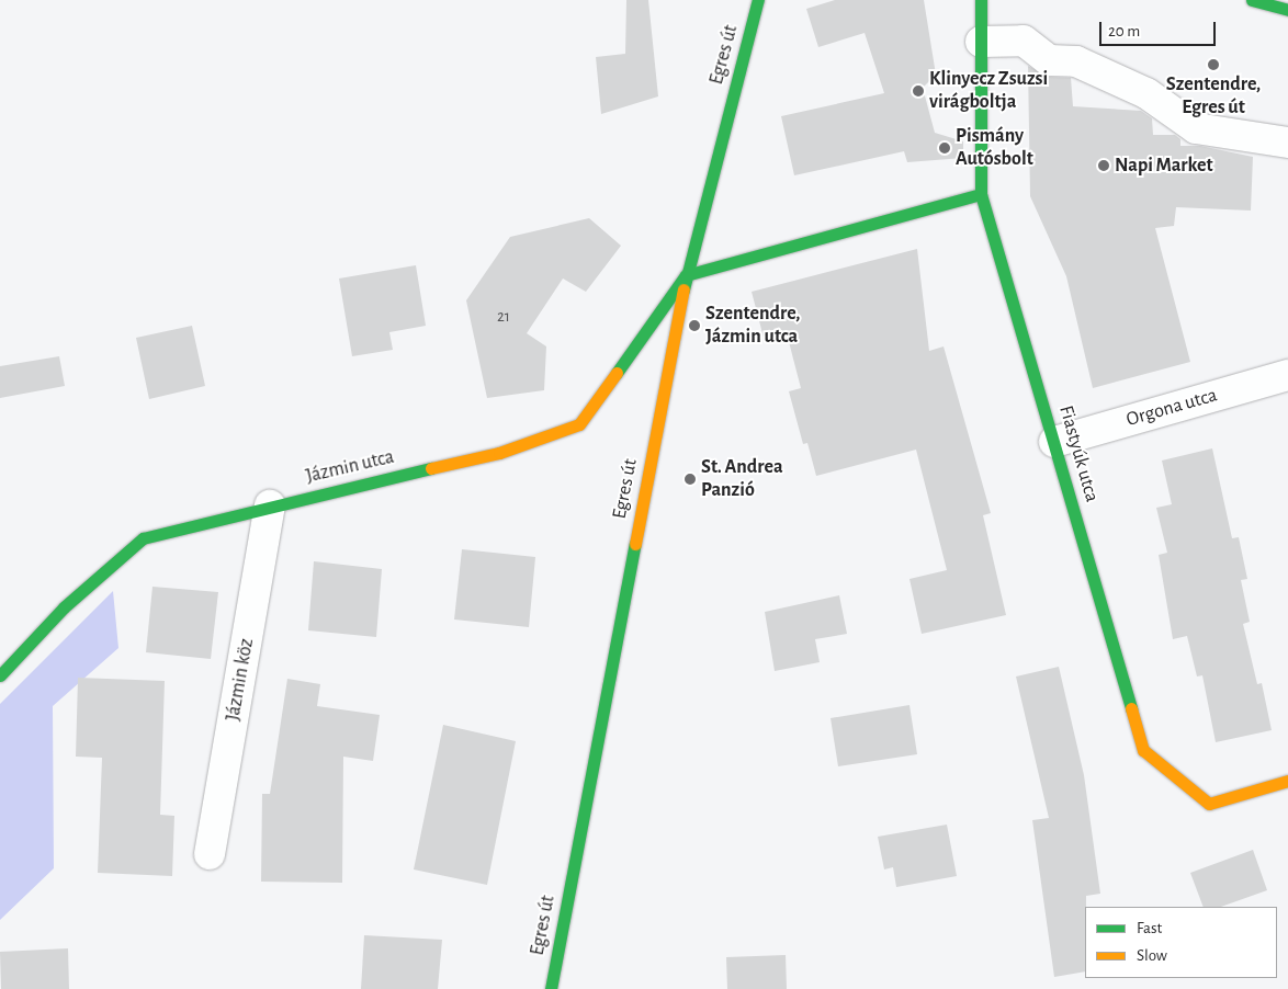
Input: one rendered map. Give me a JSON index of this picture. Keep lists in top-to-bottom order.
{
  "streets": {
    "street": [
      "Egres út",
      "Orgona utca",
      "Fiastyúk utca",
      "Jázmin utca",
      "Jázmin köz"
    ]
  },
  "crossings": [
    ["Egres út", "Jázmin utca"],
    ["Orgona utca", "Fiastyúk utca"],
    ["Jázmin utca", "Jázmin köz"]
  ],
  "places": [
    "Szentendre, Egres út",
    "Klinyecz Zsuzsi virágboltja",
    "Pismány Autósbolt",
    "Napi Market",
    "Szentendre, Jázmin utca",
    "St. Andrea Panzió"
  ],
  "house_numbers": ["21"],
  "legend": ["Fast", "Slow"],
  "scale_bar": "20 m"
}
